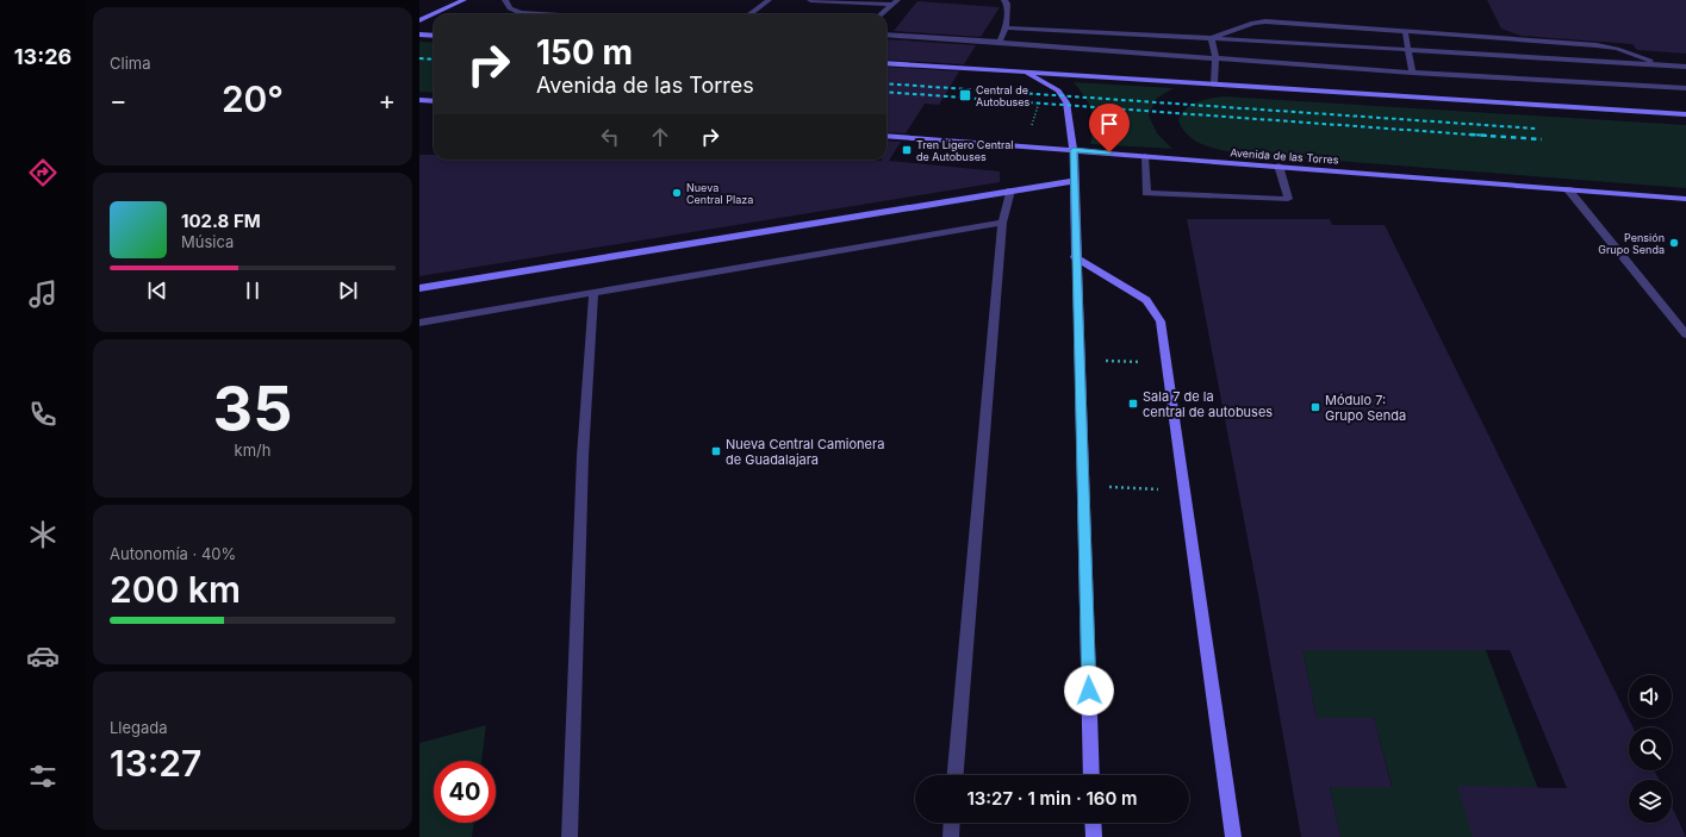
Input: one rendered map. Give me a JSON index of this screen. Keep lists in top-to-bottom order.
{
  "streets": {
    "street": ["Avenida de las Torres"]
  },
  "places": {
    "transit": [
      "Central de Autobuses",
      "Tren Ligero Central de Autobuses",
      "Sala 7 de la central de autobuses",
      "Módulo 7: Grupo Senda",
      "Nueva Central Camionera de Guadalajara"
    ],
    "other": ["Nueva Central Plaza", "Pensión Grupo Senda"]
  },
  "page": {
    "tabs": "13:26",
    "tile": [
      "Clima",
      ["35", "km/h"],
      ["Autonomía · 40%", "200 km"],
      ["Llegada", "13:27"]
    ],
    "turn": ["150 m", "Avenida de las Torres"],
    "heat": ["−", "20°", "+"],
    "song": ["102.8 FM", "Música"],
    "limit": "40",
    "trip": "13:27 · 1 min · 160 m"
  }
}
